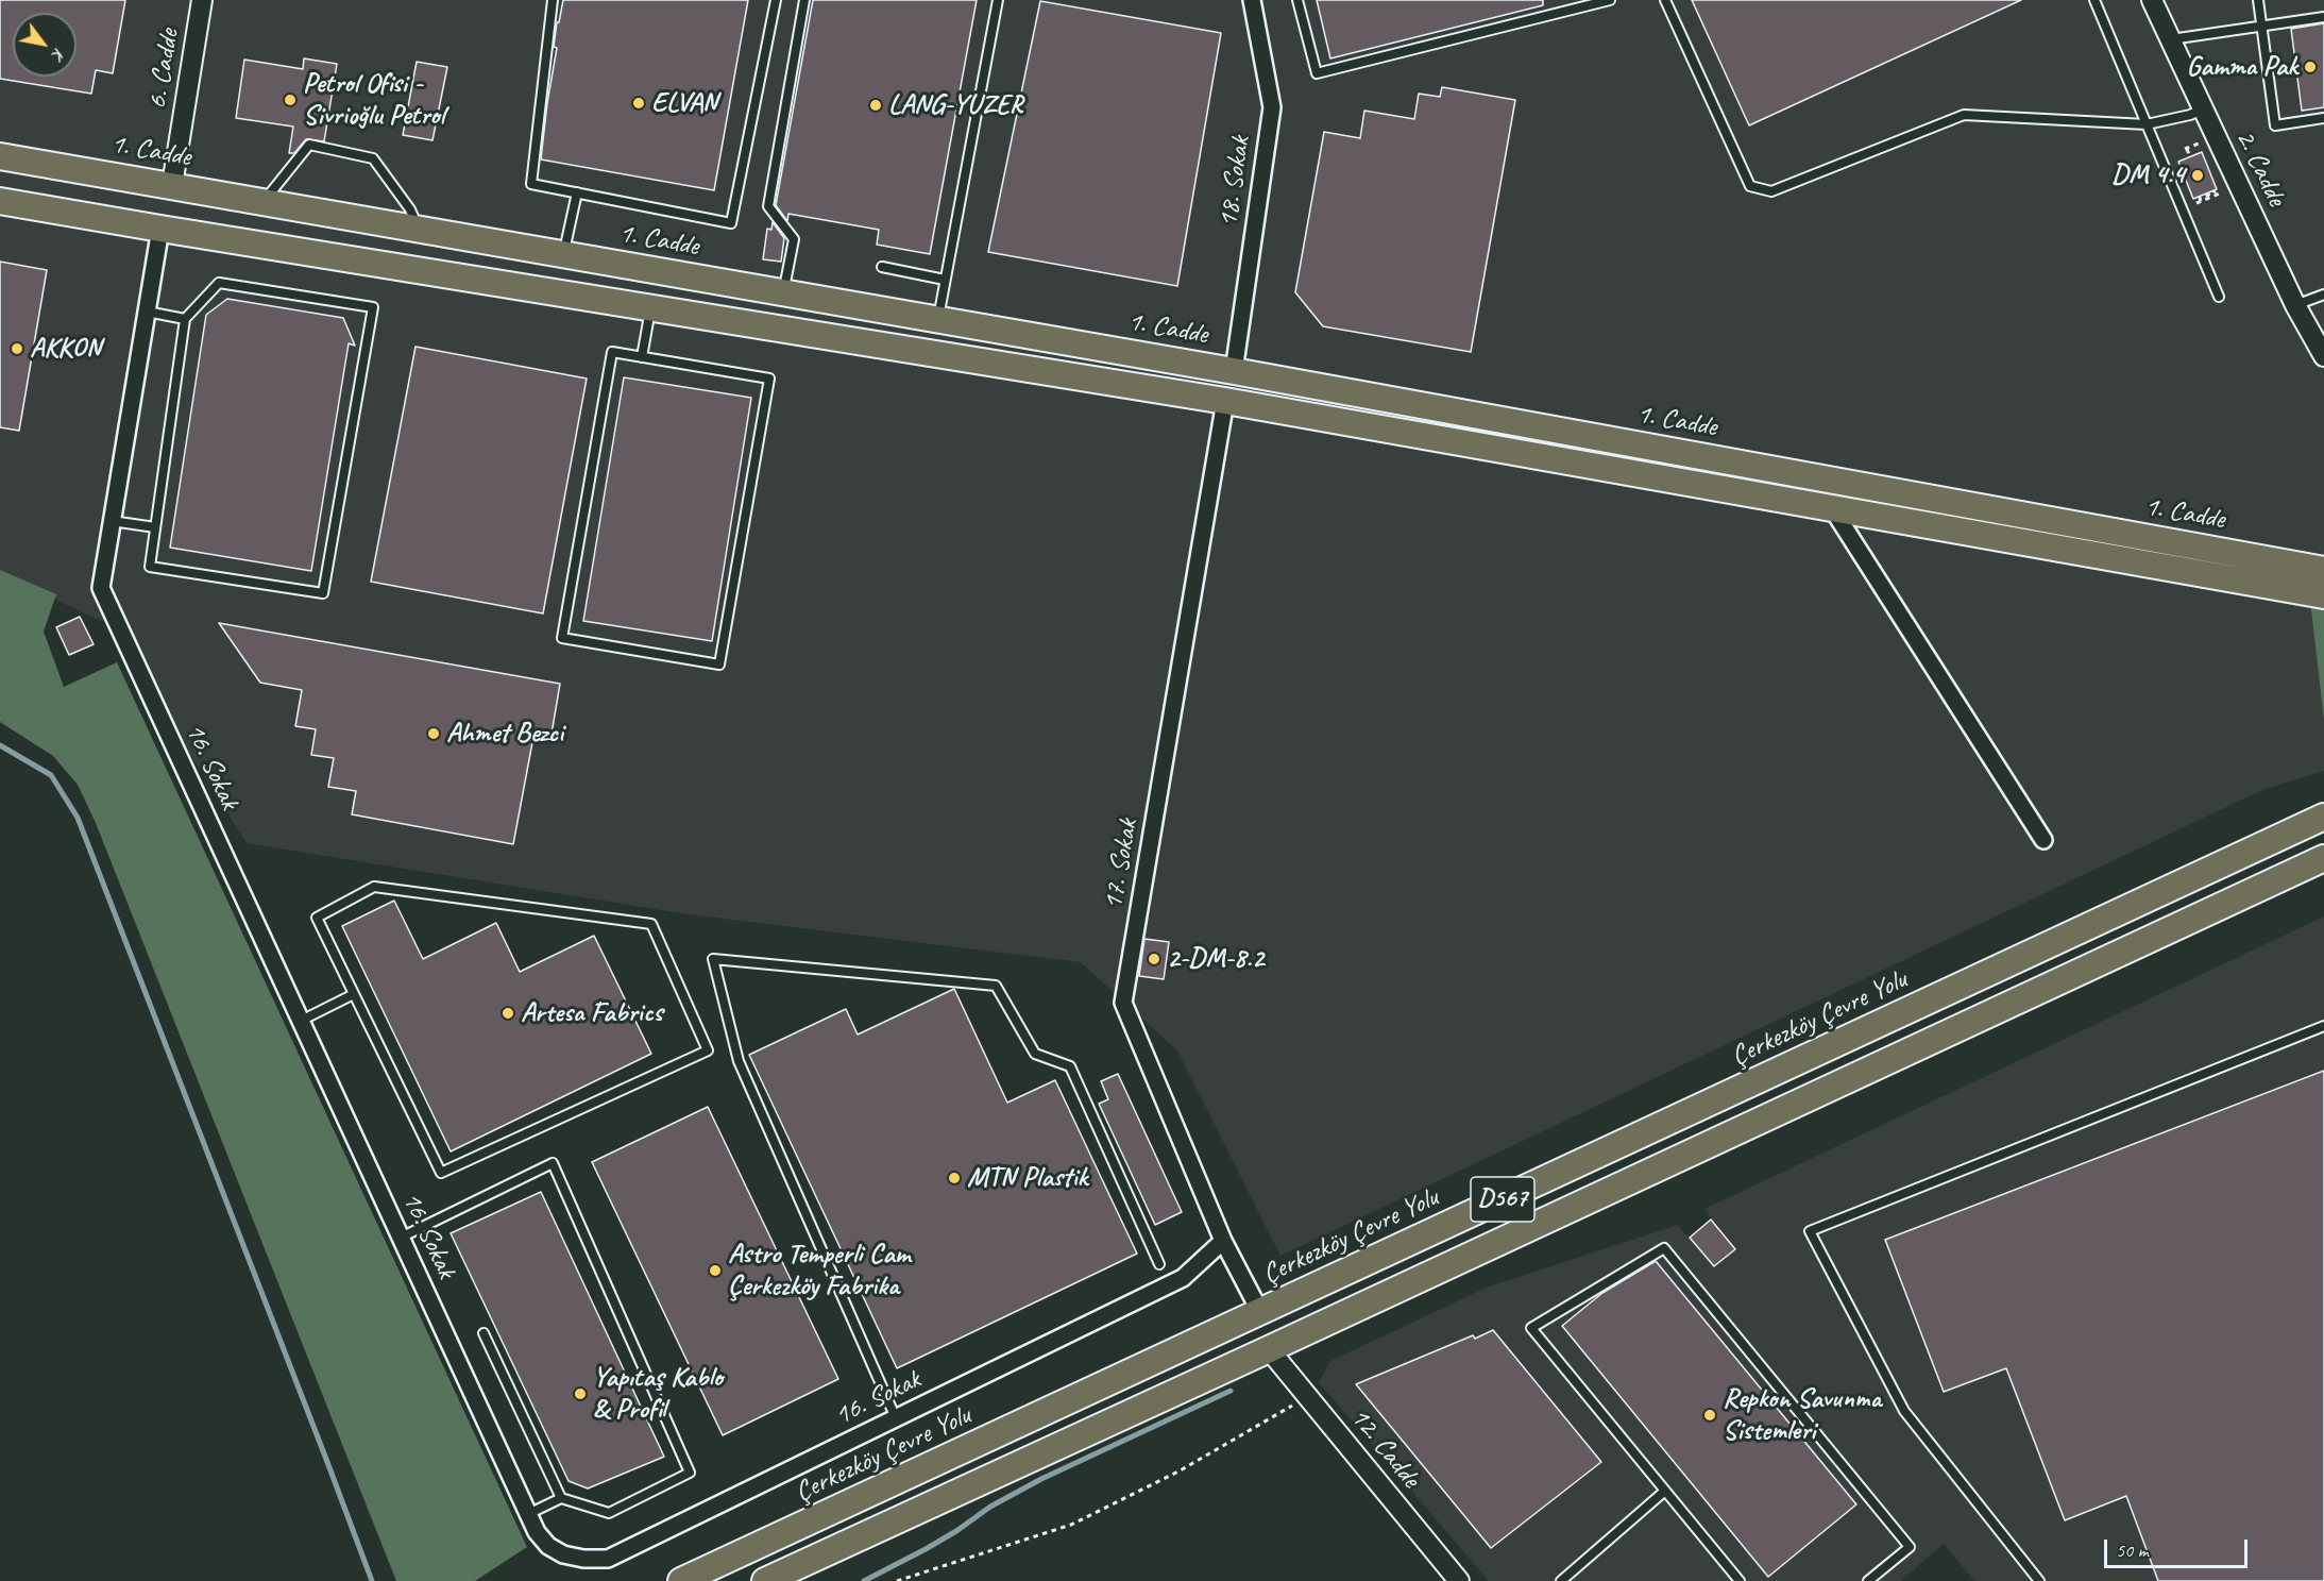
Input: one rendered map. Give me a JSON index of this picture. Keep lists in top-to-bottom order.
{
  "streets": {
    "main road": ["1. Cadde", "Çerkezköy Çevre Yolu", "D567"],
    "street": [
      "6. Cadde",
      "2. Cadde",
      "18. Sokak",
      "16. Sokak",
      "17. Sokak",
      "12. Cadde"
    ]
  },
  "crossings": [
    ["6. Cadde", "1. Cadde"],
    ["1. Cadde", "18. Sokak"],
    ["1. Cadde", "16. Sokak"],
    ["1. Cadde", "17. Sokak"],
    ["16. Sokak", "17. Sokak"],
    ["17. Sokak", "Çerkezköy Çevre Yolu"],
    ["D567", "12. Cadde"]
  ],
  "places": [
    "Gamma Pak",
    "Petrol Ofisi - Sivrioğlu Petrol",
    "ELVAN",
    "LANG-YUZER",
    "DM 4.4",
    "AKKON",
    "Ahmet Bezci",
    "2-DM-8.2",
    "Artesa Fabrics",
    "MTN Plastik",
    "Astro Temperli Cam Çerkezköy Fabrika",
    "Yapıtaş Kablo & Profil",
    "Repkon Savunma Sistemleri"
  ],
  "scale_bar": "50 m",
  "north": "bottom right"
}
